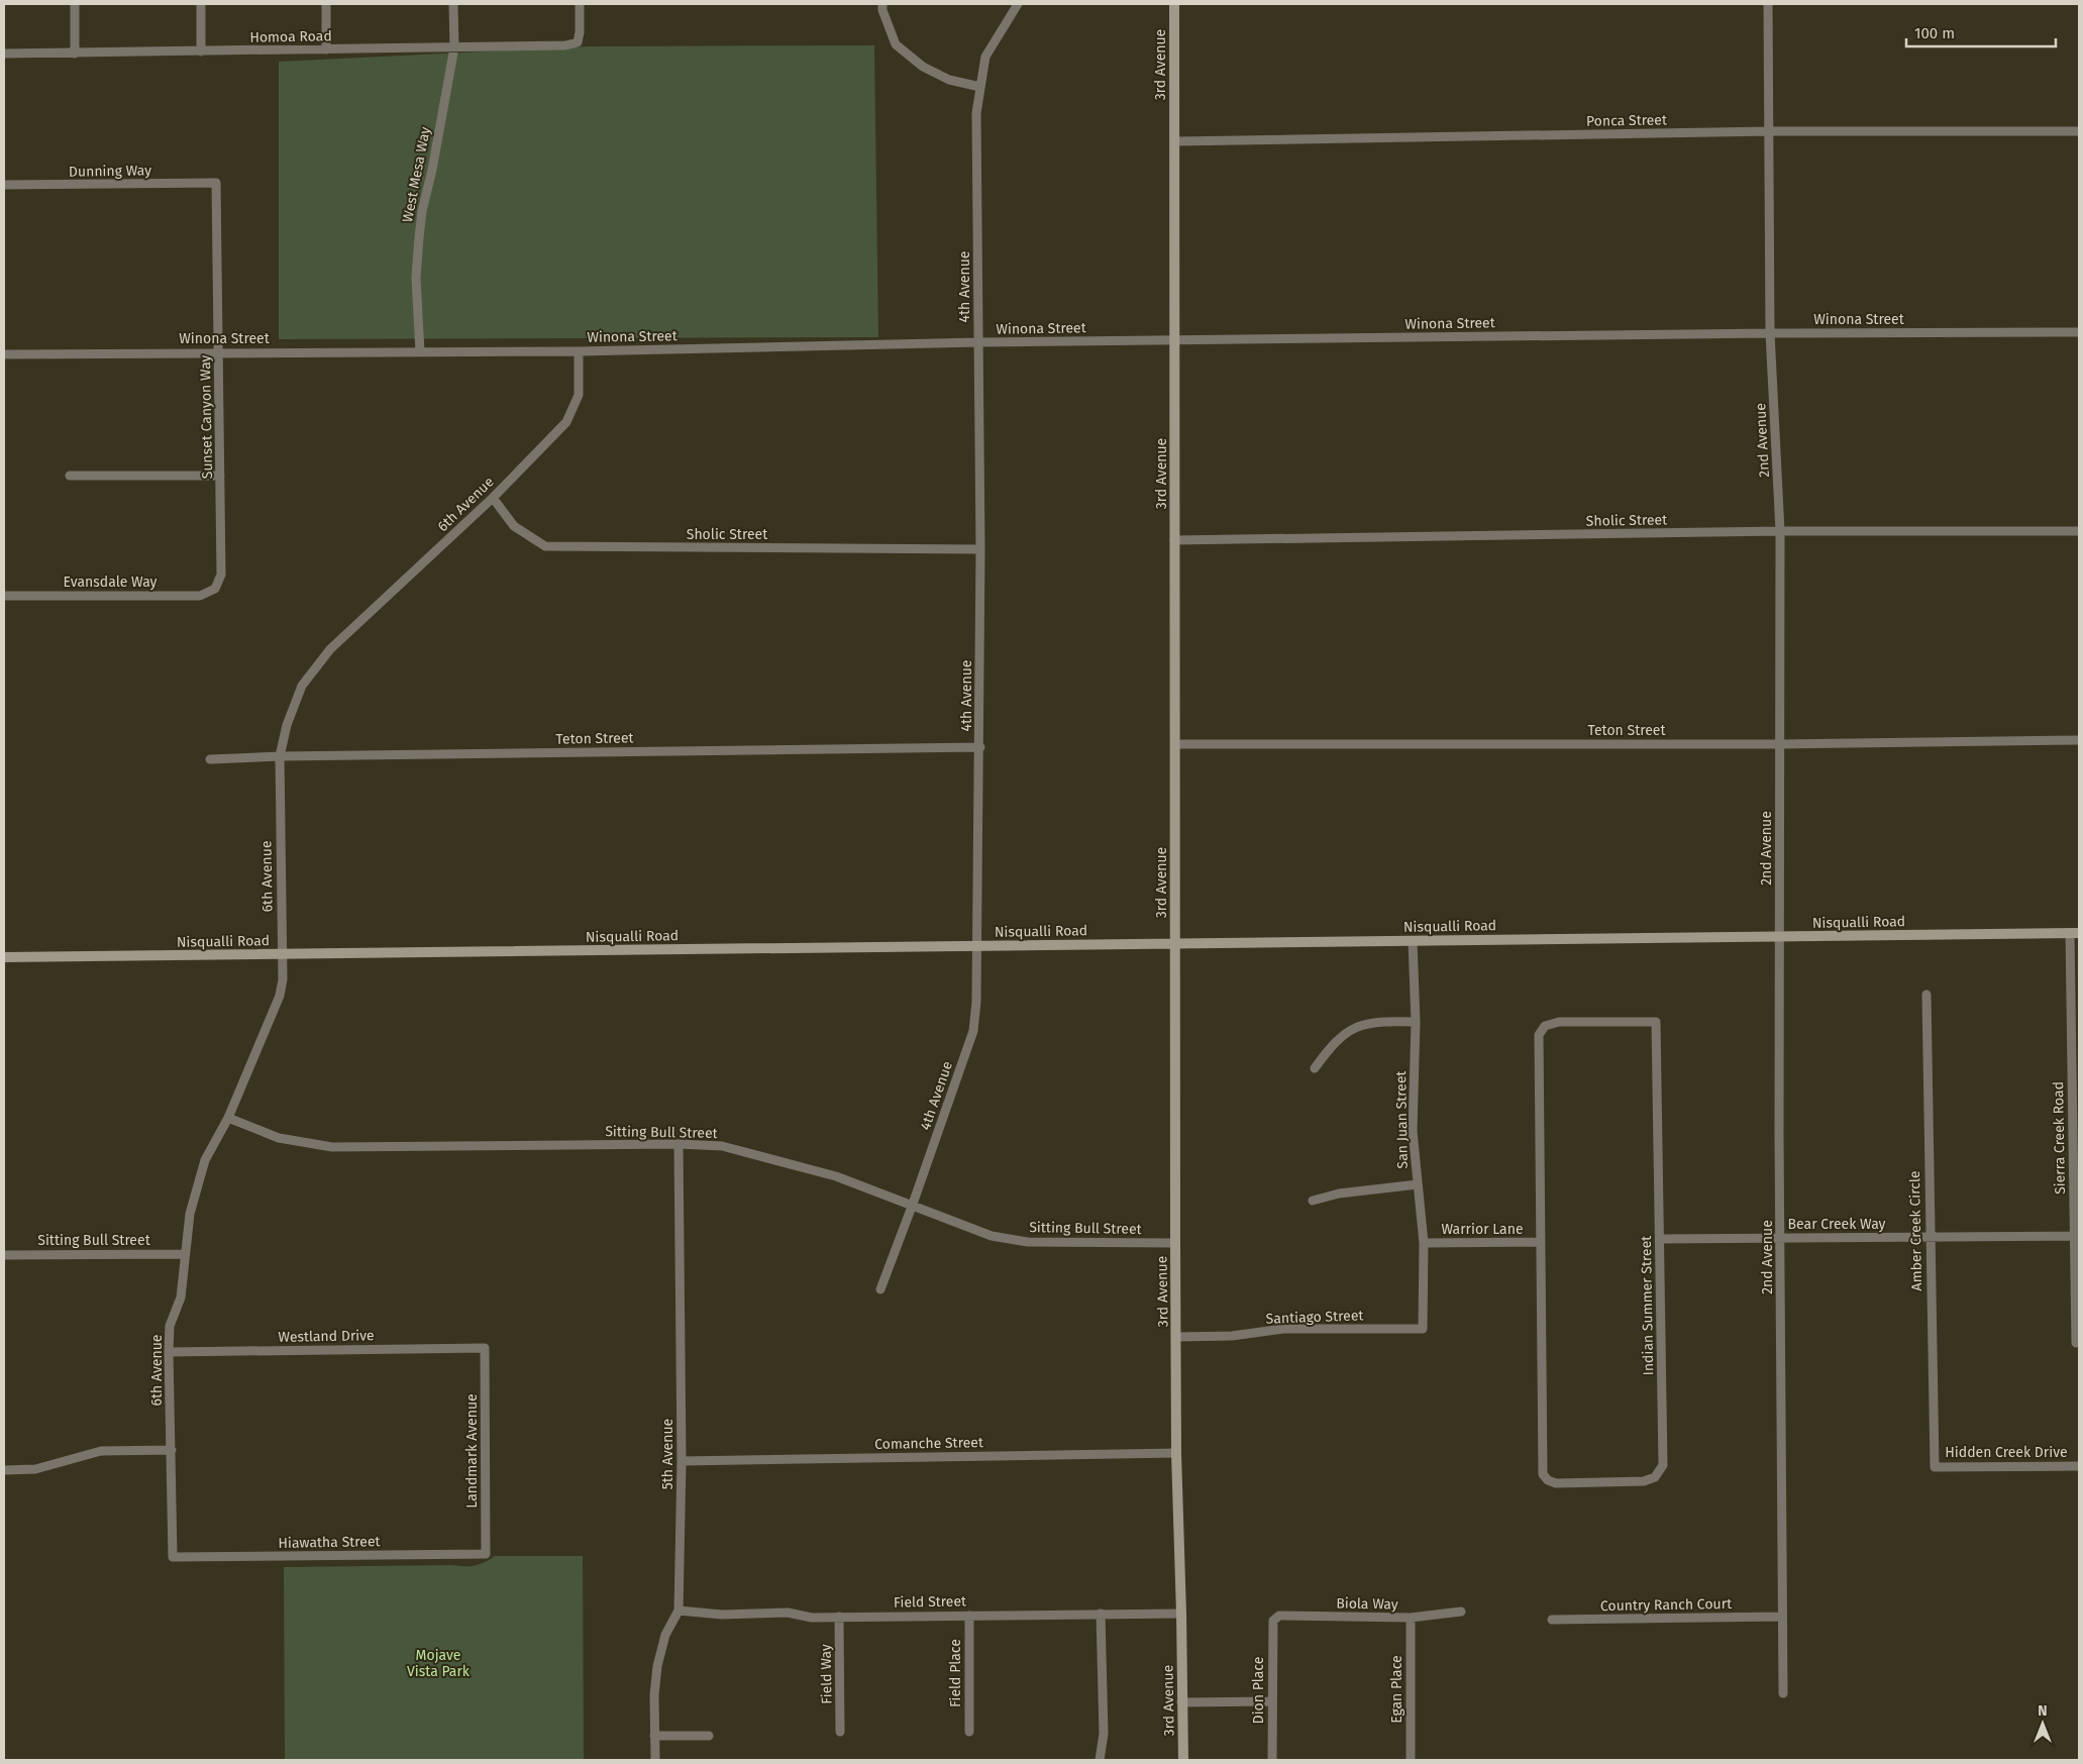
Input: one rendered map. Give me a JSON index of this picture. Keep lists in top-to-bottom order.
{
  "streets": {
    "main road": ["3rd Avenue", "Nisqualli Road"],
    "street": [
      "Homoa Road",
      "Ponca Street",
      "Dunning Way",
      "West Mesa Way",
      "4th Avenue",
      "Winona Street",
      "Sunset Canyon Way",
      "2nd Avenue",
      "6th Avenue",
      "Sholic Street",
      "Evansdale Way",
      "Teton Street",
      "San Juan Street",
      "Sitting Bull Street",
      "Sierra Creek Road",
      "Bear Creek Way",
      "Warrior Lane",
      "Amber Creek Circle",
      "Indian Summer Street",
      "Santiago Street",
      "Westland Drive",
      "Comanche Street",
      "Landmark Avenue",
      "Hidden Creek Drive",
      "5th Avenue",
      "Hiawatha Street",
      "Field Street",
      "Biola Way",
      "Country Ranch Court",
      "Field Place",
      "Field Way",
      "Egan Place",
      "Dion Place"
    ]
  },
  "crossings": [
    ["Homoa Road", "West Mesa Way"],
    ["3rd Avenue", "Ponca Street"],
    ["3rd Avenue", "Winona Street"],
    ["3rd Avenue", "Sholic Street"],
    ["3rd Avenue", "Teton Street"],
    ["3rd Avenue", "Nisqualli Road"],
    ["3rd Avenue", "Sitting Bull Street"],
    ["3rd Avenue", "Santiago Street"],
    ["3rd Avenue", "Comanche Street"],
    ["3rd Avenue", "Field Street"],
    ["Ponca Street", "2nd Avenue"],
    ["Dunning Way", "Sunset Canyon Way"],
    ["West Mesa Way", "Winona Street"],
    ["4th Avenue", "Winona Street"],
    ["4th Avenue", "Sholic Street"],
    ["4th Avenue", "Teton Street"],
    ["4th Avenue", "Nisqualli Road"],
    ["4th Avenue", "Sitting Bull Street"],
    ["Winona Street", "Sunset Canyon Way"],
    ["Winona Street", "2nd Avenue"],
    ["Winona Street", "6th Avenue"],
    ["Sunset Canyon Way", "Evansdale Way"],
    ["2nd Avenue", "Sholic Street"],
    ["2nd Avenue", "Teton Street"],
    ["2nd Avenue", "Nisqualli Road"],
    ["2nd Avenue", "Bear Creek Way"],
    ["2nd Avenue", "Country Ranch Court"],
    ["6th Avenue", "Sholic Street"],
    ["6th Avenue", "Teton Street"],
    ["6th Avenue", "Nisqualli Road"],
    ["6th Avenue", "Sitting Bull Street"],
    ["6th Avenue", "Westland Drive"],
    ["6th Avenue", "Hiawatha Street"],
    ["Nisqualli Road", "San Juan Street"],
    ["Nisqualli Road", "Sierra Creek Road"],
    ["San Juan Street", "Warrior Lane"],
    ["San Juan Street", "Santiago Street"],
    ["Sitting Bull Street", "5th Avenue"],
    ["Sierra Creek Road", "Bear Creek Way"],
    ["Bear Creek Way", "Amber Creek Circle"],
    ["Bear Creek Way", "Indian Summer Street"],
    ["Warrior Lane", "Indian Summer Street"],
    ["Amber Creek Circle", "Hidden Creek Drive"],
    ["Westland Drive", "Landmark Avenue"],
    ["Comanche Street", "5th Avenue"],
    ["Landmark Avenue", "Hiawatha Street"],
    ["5th Avenue", "Field Street"],
    ["Field Street", "Field Place"],
    ["Field Street", "Field Way"],
    ["Biola Way", "Egan Place"],
    ["Biola Way", "Dion Place"]
  ],
  "parks": ["Mojave Vista Park"],
  "scale_bar": "100 m",
  "north": "top"
}
